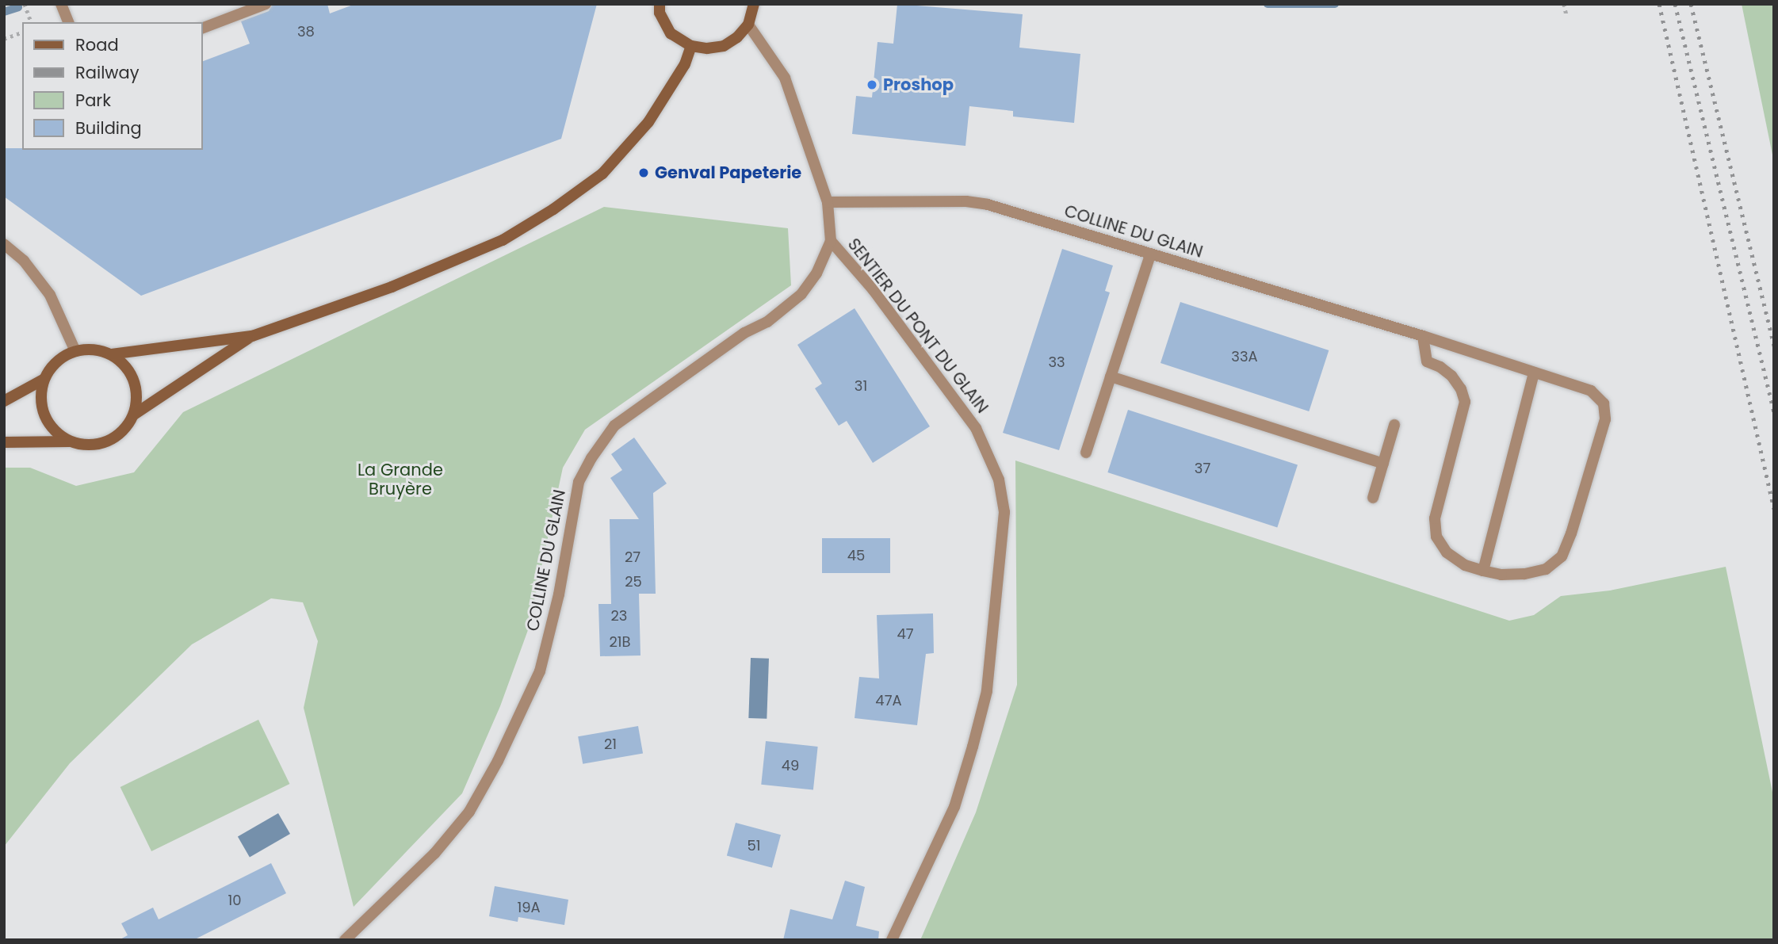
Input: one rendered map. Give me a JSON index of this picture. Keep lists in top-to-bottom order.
{
  "streets": {
    "street": ["COLLINE DU GLAIN", "SENTIER DU PONT DU GLAIN"]
  },
  "crossings": [
    ["COLLINE DU GLAIN", "SENTIER DU PONT DU GLAIN"]
  ],
  "parks": ["La Grande Bruyère"],
  "places": ["Proshop", "Genval Papeterie"],
  "house_numbers": [
    "38",
    "33A",
    "33",
    "31",
    "37",
    "45",
    "27",
    "25",
    "23",
    "47",
    "21B",
    "47A",
    "21",
    "49",
    "51",
    "10",
    "19A"
  ],
  "legend": [
    "Road",
    "Railway",
    "Park",
    "Building"
  ]
}
